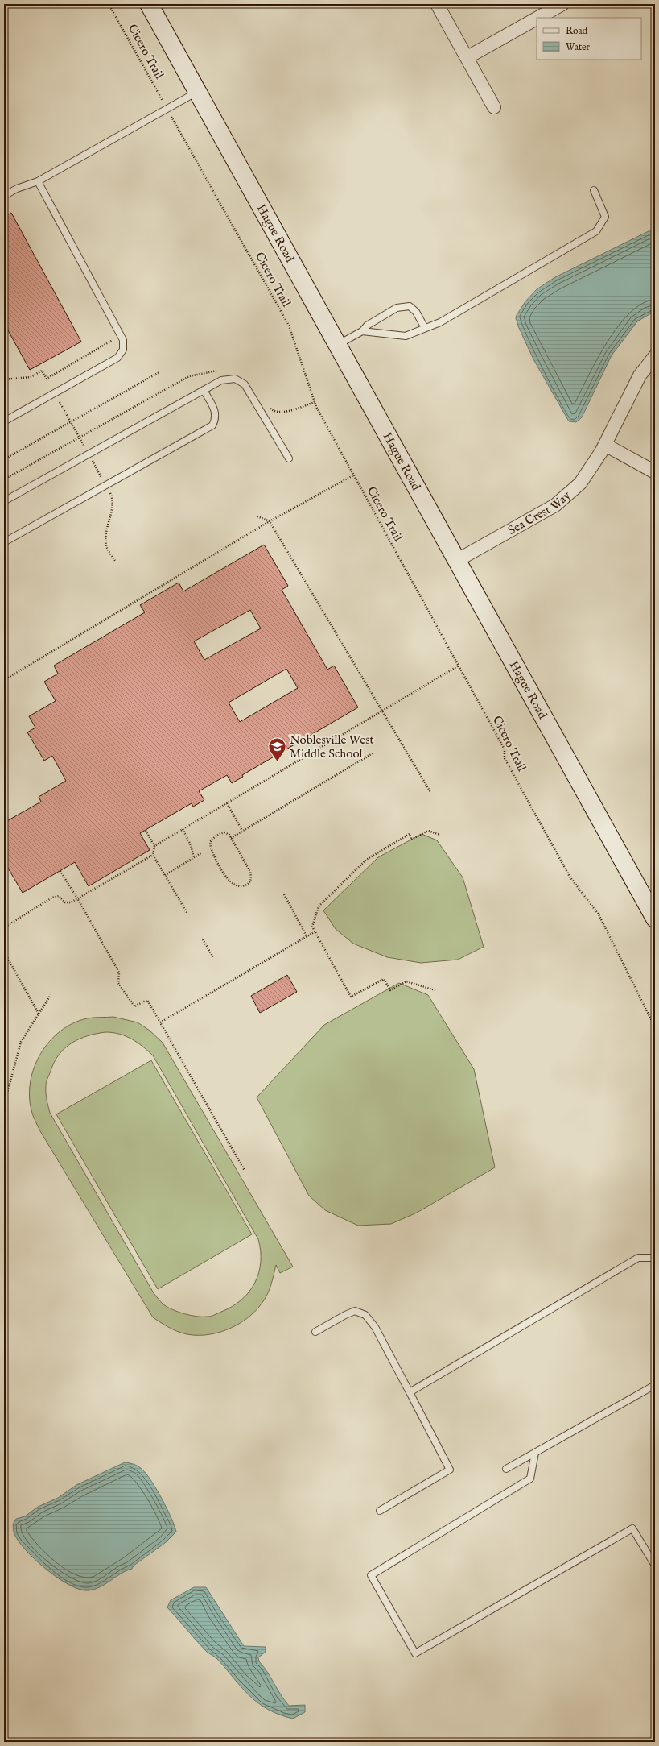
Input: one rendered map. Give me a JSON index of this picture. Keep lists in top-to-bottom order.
{
  "streets": {
    "main road": ["Hague Road"],
    "street": ["Sea Crest Way"],
    "path": ["Cicero Trail"]
  },
  "crossings": [
    ["Hague Road", "Sea Crest Way"]
  ],
  "places": {
    "school or university": ["Noblesville West Middle School"]
  },
  "legend": ["Road", "Water"]
}
